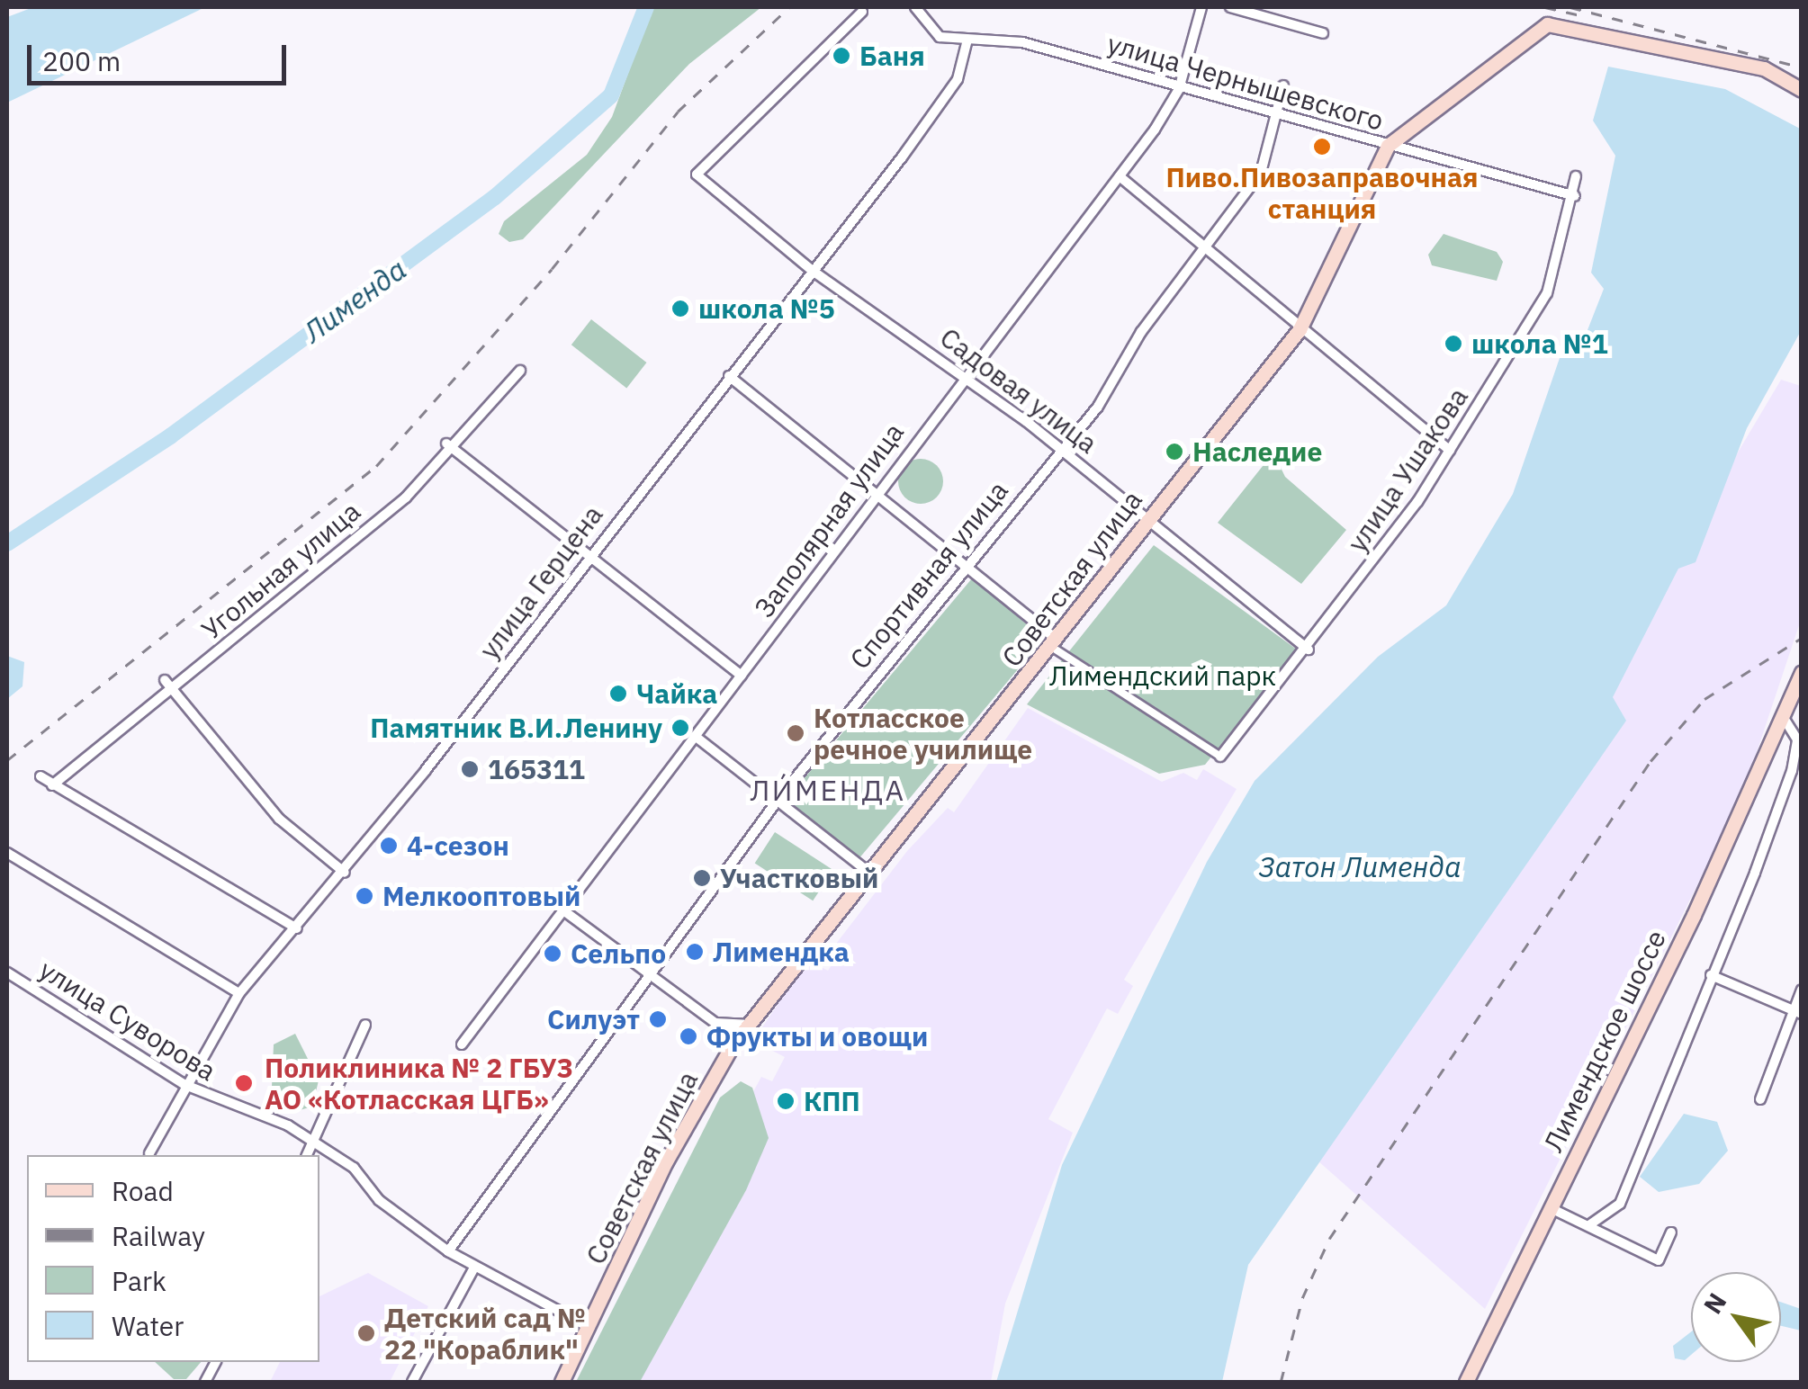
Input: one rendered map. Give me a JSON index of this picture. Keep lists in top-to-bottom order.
{
  "streets": {
    "main road": ["Советская улица", "Лимендское шоссе"],
    "street": [
      "улица Чернышевского",
      "Садовая улица",
      "улица Ушакова",
      "Заполярная улица",
      "Угольная улица",
      "Спортивная улица",
      "улица Герцена",
      "улица Суворова"
    ]
  },
  "crossings": [
    ["улица Чернышевского", "улица Ушакова"],
    ["улица Чернышевского", "Заполярная улица"],
    ["улица Чернышевского", "Спортивная улица"],
    ["улица Чернышевского", "Советская улица"],
    ["улица Чернышевского", "улица Герцена"],
    ["Садовая улица", "улица Ушакова"],
    ["Садовая улица", "Заполярная улица"],
    ["Садовая улица", "Спортивная улица"],
    ["Садовая улица", "Советская улица"],
    ["Садовая улица", "улица Герцена"],
    ["Спортивная улица", "улица Суворова"],
    ["Советская улица", "улица Суворова"],
    ["улица Герцена", "улица Суворова"]
  ],
  "districts": ["ЛИ́МЕНДА"],
  "water": ["Лименда", "Затон Лименда"],
  "parks": ["Лимендский парк"],
  "places": [
    "Баня",
    "Пиво.Пивозаправочная станция",
    "школа №5",
    "школа №1",
    "Наследие",
    "Чайка",
    "Памятник В.И.Ленину",
    "Котласское речное училище",
    "165311",
    "4-сезон",
    "Участковый",
    "Мелкооптовый",
    "Лимендка",
    "Сельпо",
    "Силуэт",
    "Фрукты и овощи",
    "Поликлиника № 2 ГБУЗ АО «Котласская ЦГБ»",
    "КПП",
    "Детский сад № 22 \"Кораблик\""
  ],
  "legend": [
    "Road",
    "Railway",
    "Park",
    "Water"
  ],
  "scale_bar": "200 m",
  "north": "top left"
}
